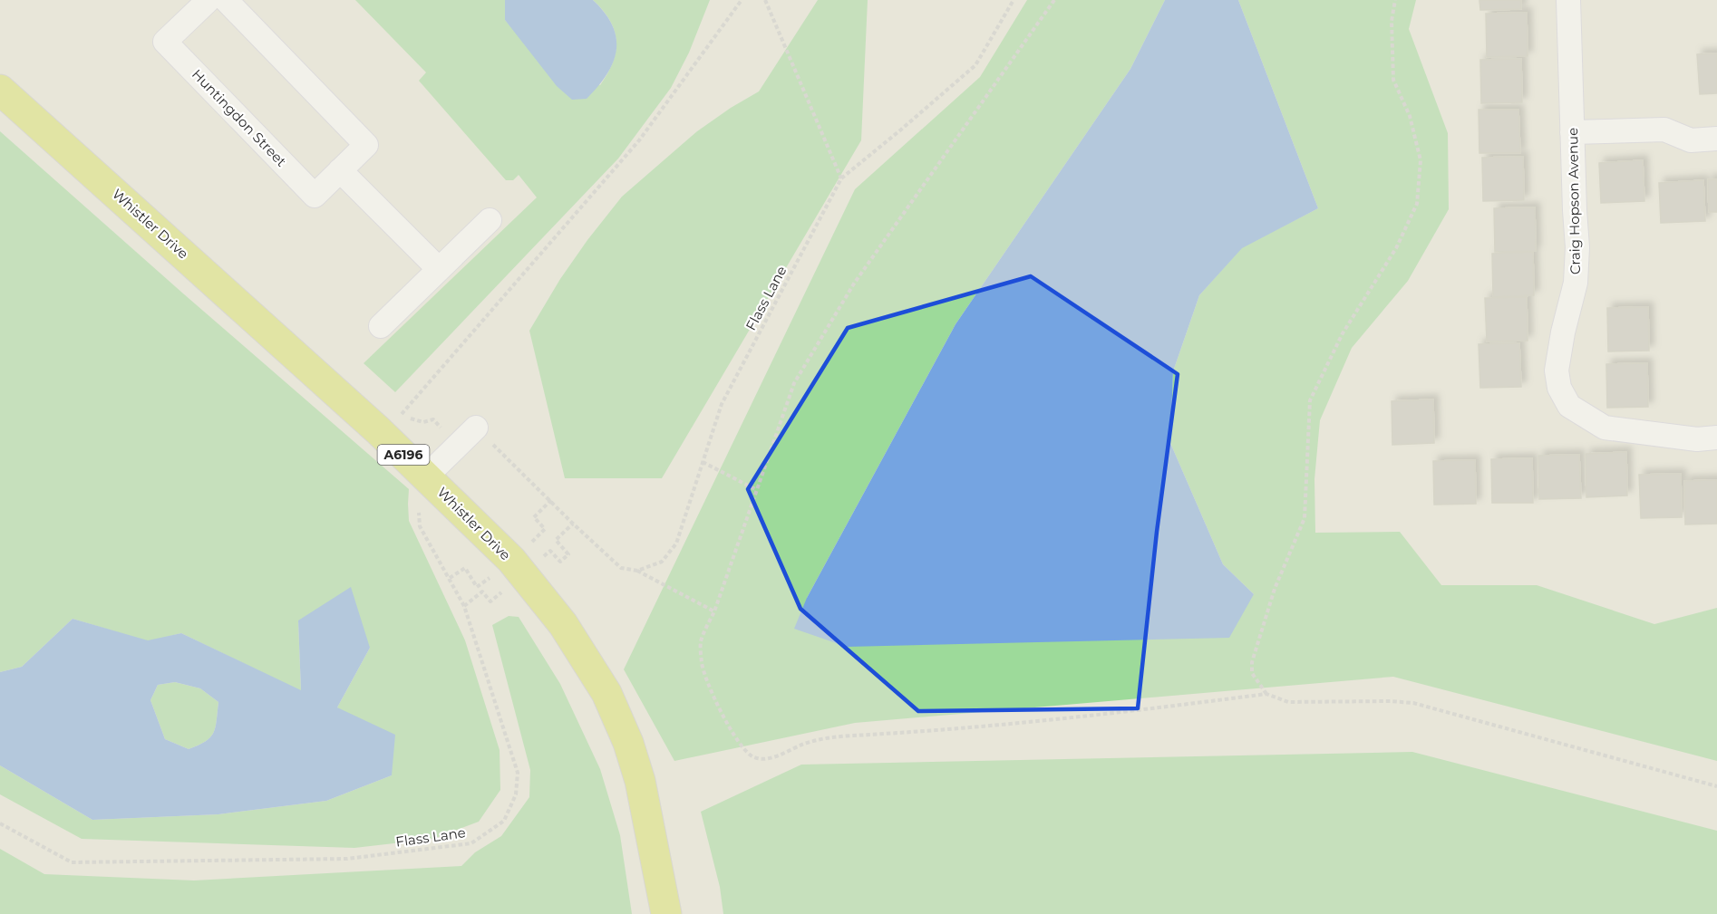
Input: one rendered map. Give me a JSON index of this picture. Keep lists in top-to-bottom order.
{
  "streets": {
    "main road": ["Whistler Drive", "A6196"],
    "street": ["Huntingdon Street", "Craig Hopson Avenue"],
    "path": ["Flass Lane"]
  },
  "crossings": [
    ["Whistler Drive", "Flass Lane"]
  ]
}
